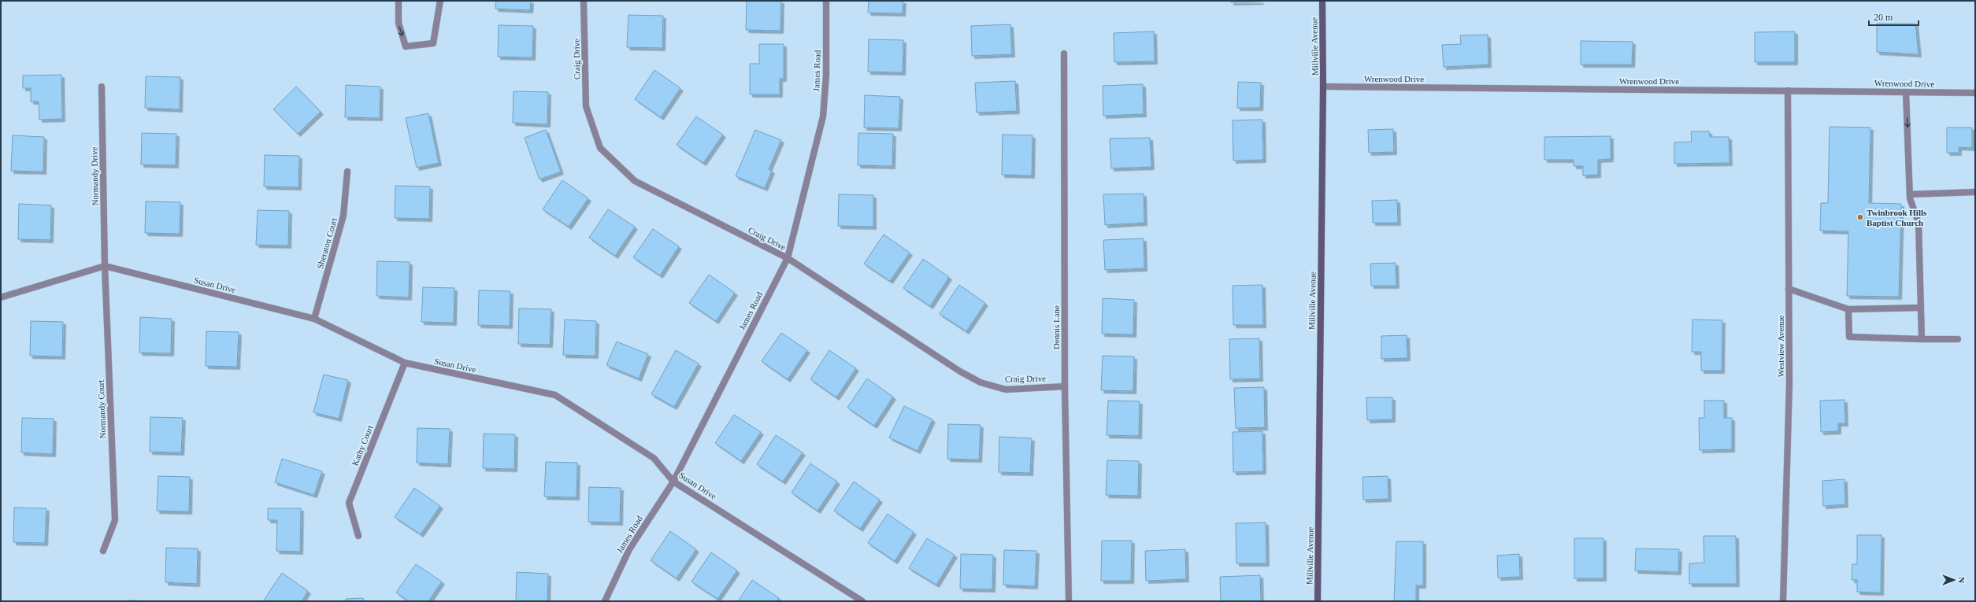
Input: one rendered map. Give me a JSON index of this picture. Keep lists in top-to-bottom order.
{
  "streets": {
    "main road": ["Millville Avenue"],
    "street": [
      "Craig Drive",
      "James Road",
      "Wrenwood Drive",
      "Normandy Drive",
      "Sheraton Court",
      "Susan Drive",
      "Dennis Lane",
      "Westview Avenue",
      "Normandy Court",
      "Kathy Court"
    ]
  },
  "crossings": [
    ["Millville Avenue", "Wrenwood Drive"],
    ["Craig Drive", "James Road"],
    ["Craig Drive", "Dennis Lane"],
    ["James Road", "Susan Drive"],
    ["Wrenwood Drive", "Westview Avenue"],
    ["Normandy Drive", "Susan Drive"],
    ["Normandy Drive", "Normandy Court"],
    ["Sheraton Court", "Susan Drive"],
    ["Susan Drive", "Normandy Court"],
    ["Susan Drive", "Kathy Court"]
  ],
  "places": ["Twinbrook Hills Baptist Church"],
  "scale_bar": "20 m",
  "north": "right"
}
